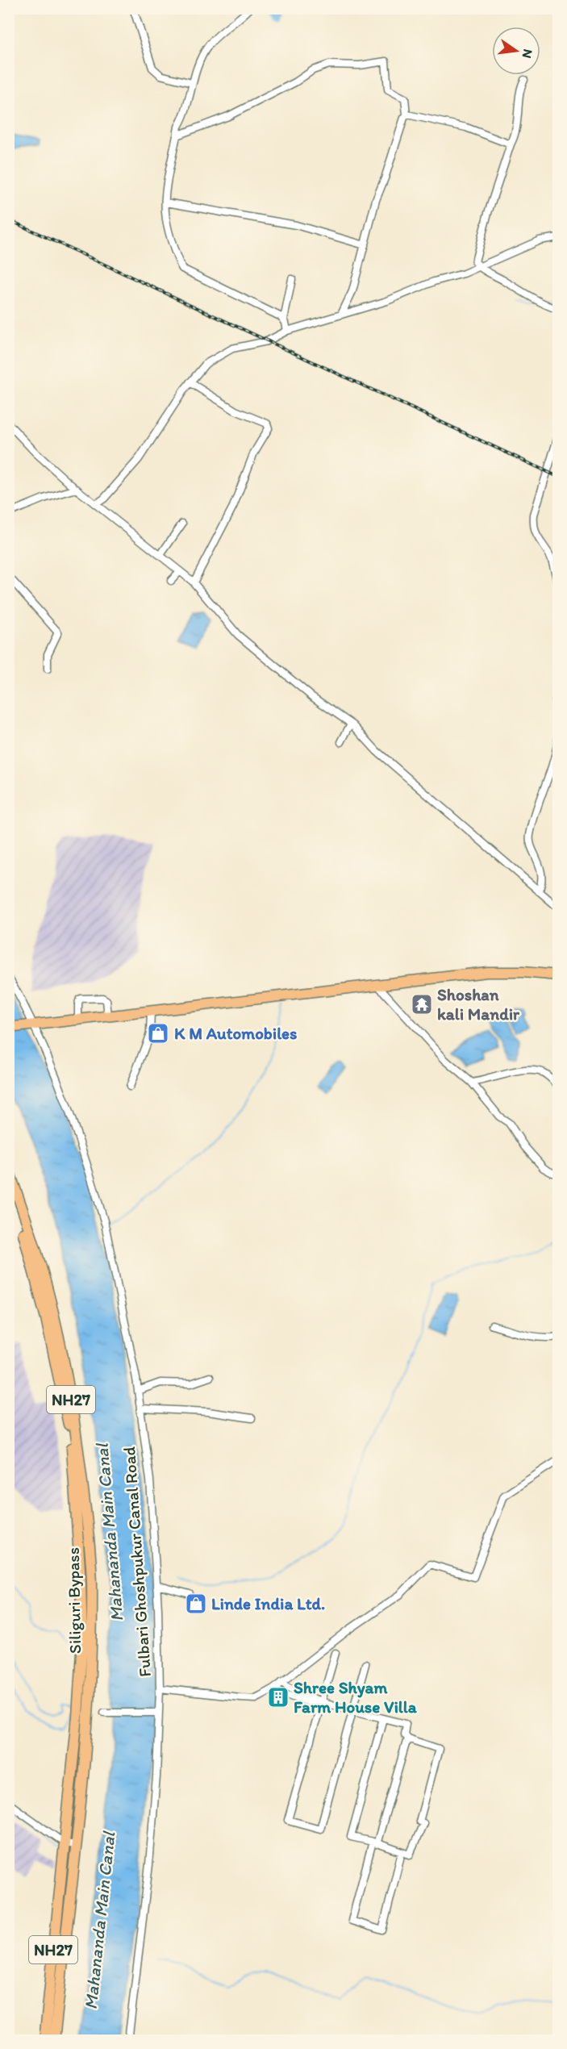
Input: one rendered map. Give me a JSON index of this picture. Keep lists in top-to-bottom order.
{
  "streets": {
    "highway": ["NH27", "Siliguri Bypass"],
    "street": ["Fulbari Ghoshpukur Canal Road"]
  },
  "crossings": [
    ["NH27", "Siliguri Bypass"]
  ],
  "water": ["Mahananda Main Canal"],
  "places": {
    "temple": ["Shoshan kali Mandir"],
    "shop": ["K M Automobiles", "Linde India Ltd."],
    "building": ["Shree Shyam Farm House Villa"]
  },
  "north": "right"
}
